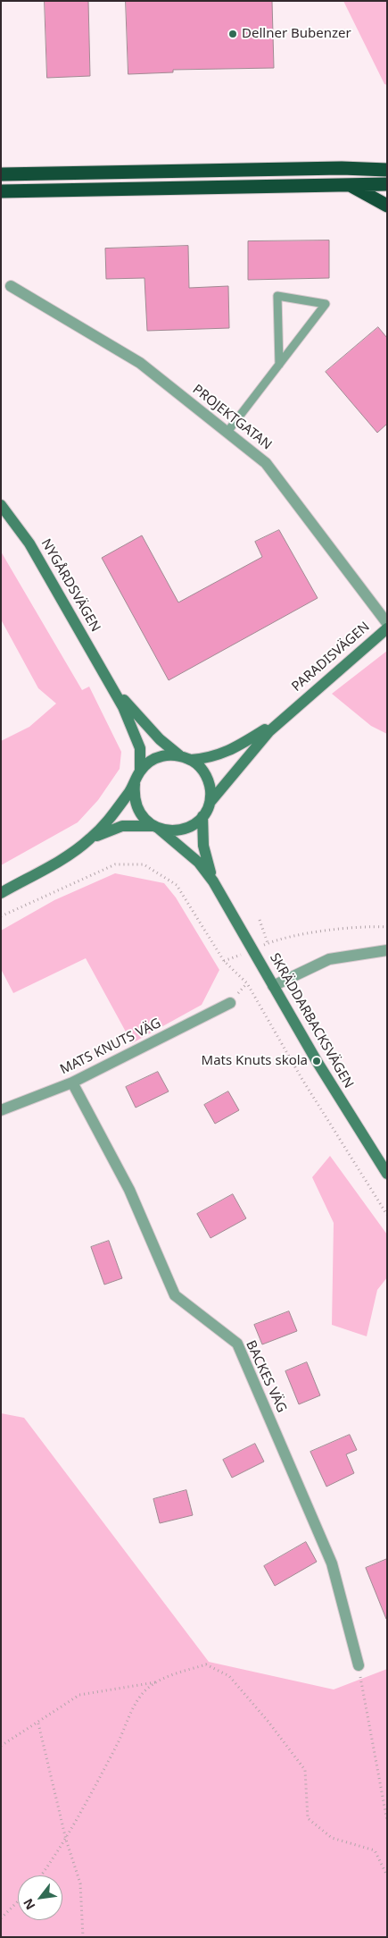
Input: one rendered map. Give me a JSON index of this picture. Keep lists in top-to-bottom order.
{
  "streets": {
    "street": [
      "PROJEKTGATAN",
      "NYGÅRDSVÄGEN",
      "PARADISVÄGEN",
      "SKRÄDDARBACKSVÄGEN",
      "MATS KNUTS VÄG",
      "BACKES VÄG"
    ]
  },
  "crossings": [
    ["NYGÅRDSVÄGEN", "PARADISVÄGEN"],
    ["NYGÅRDSVÄGEN", "SKRÄDDARBACKSVÄGEN"],
    ["PARADISVÄGEN", "SKRÄDDARBACKSVÄGEN"],
    ["MATS KNUTS VÄG", "BACKES VÄG"]
  ],
  "places": ["Dellner Bubenzer", "Mats Knuts skola"],
  "north": "bottom left"
}
